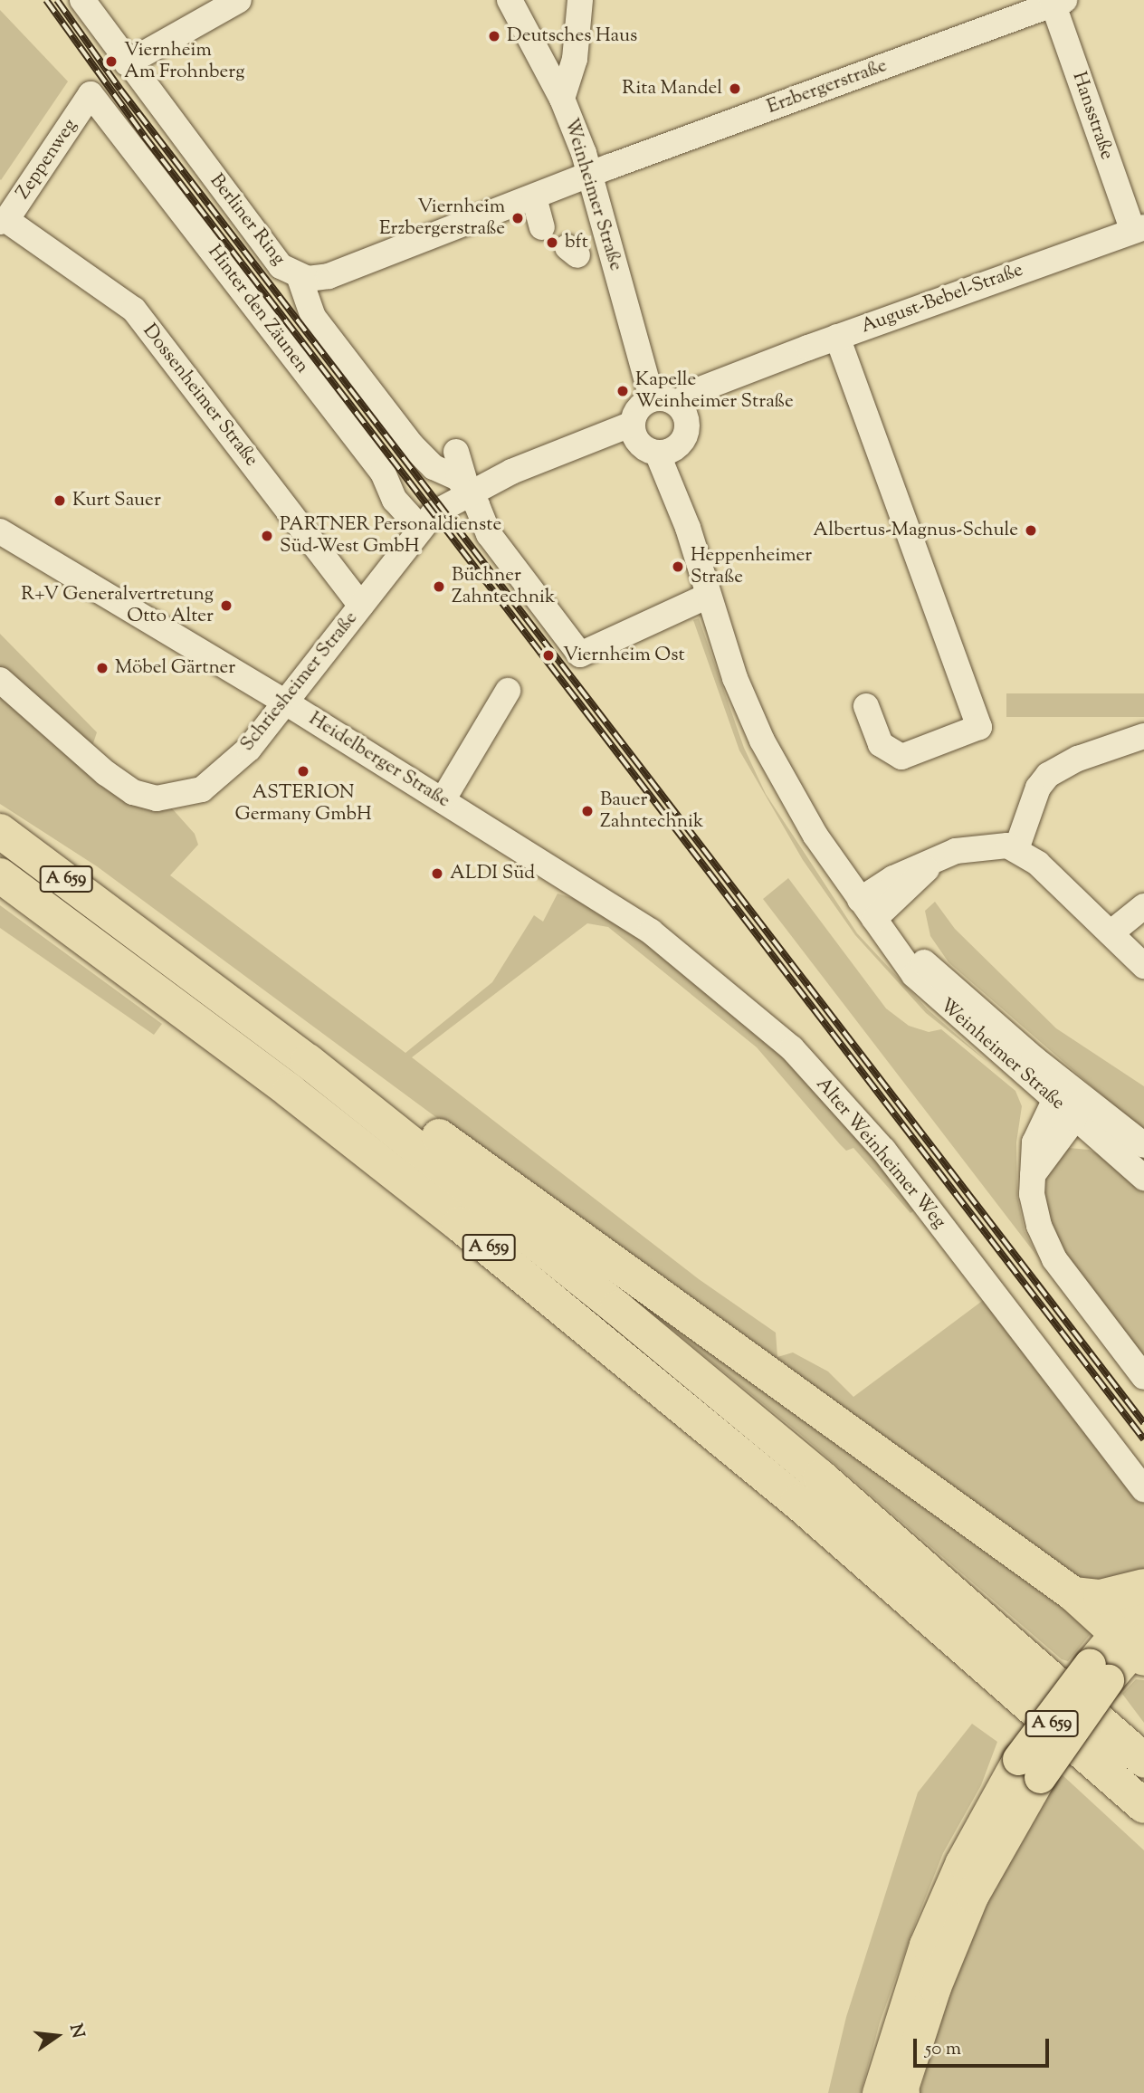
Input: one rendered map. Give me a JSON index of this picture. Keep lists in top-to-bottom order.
{
  "streets": {
    "highway": ["A 659"],
    "street": [
      "Erzbergerstraße",
      "Hansstraße",
      "Zeppenweg",
      "Weinheimer Straße",
      "Berliner Ring",
      "August-Bebel-Straße",
      "Hinter den Zäunen",
      "Dossenheimer Straße",
      "Schriesheimer Straße",
      "Heidelberger Straße",
      "Alter Weinheimer Weg"
    ]
  },
  "crossings": [
    ["Erzbergerstraße", "Hansstraße"],
    ["Erzbergerstraße", "Weinheimer Straße"],
    ["Erzbergerstraße", "Berliner Ring"],
    ["Hansstraße", "August-Bebel-Straße"],
    ["Zeppenweg", "Hinter den Zäunen"],
    ["Zeppenweg", "Dossenheimer Straße"],
    ["Weinheimer Straße", "Berliner Ring"],
    ["Weinheimer Straße", "Schriesheimer Straße"],
    ["Hinter den Zäunen", "Schriesheimer Straße"],
    ["Dossenheimer Straße", "Schriesheimer Straße"],
    ["Schriesheimer Straße", "Heidelberger Straße"],
    ["Heidelberger Straße", "Alter Weinheimer Weg"]
  ],
  "places": [
    "Deutsches Haus",
    "Viernheim Am Frohnberg",
    "Rita Mandel",
    "Viernheim Erzbergerstraße",
    "bft",
    "Kapelle Weinheimer Straße",
    "Kurt Sauer",
    "Albertus-Magnus-Schule",
    "PARTNER Personaldienste Süd-West GmbH",
    "Heppenheimer Straße",
    "Büchner Zahntechnik",
    "R+V Generalvertretung Otto Alter",
    "Viernheim Ost",
    "Möbel Gärtner",
    "ASTERION Germany GmbH",
    "Bauer Zahntechnik",
    "ALDI Süd"
  ],
  "scale_bar": "50 m",
  "north": "right"
}
